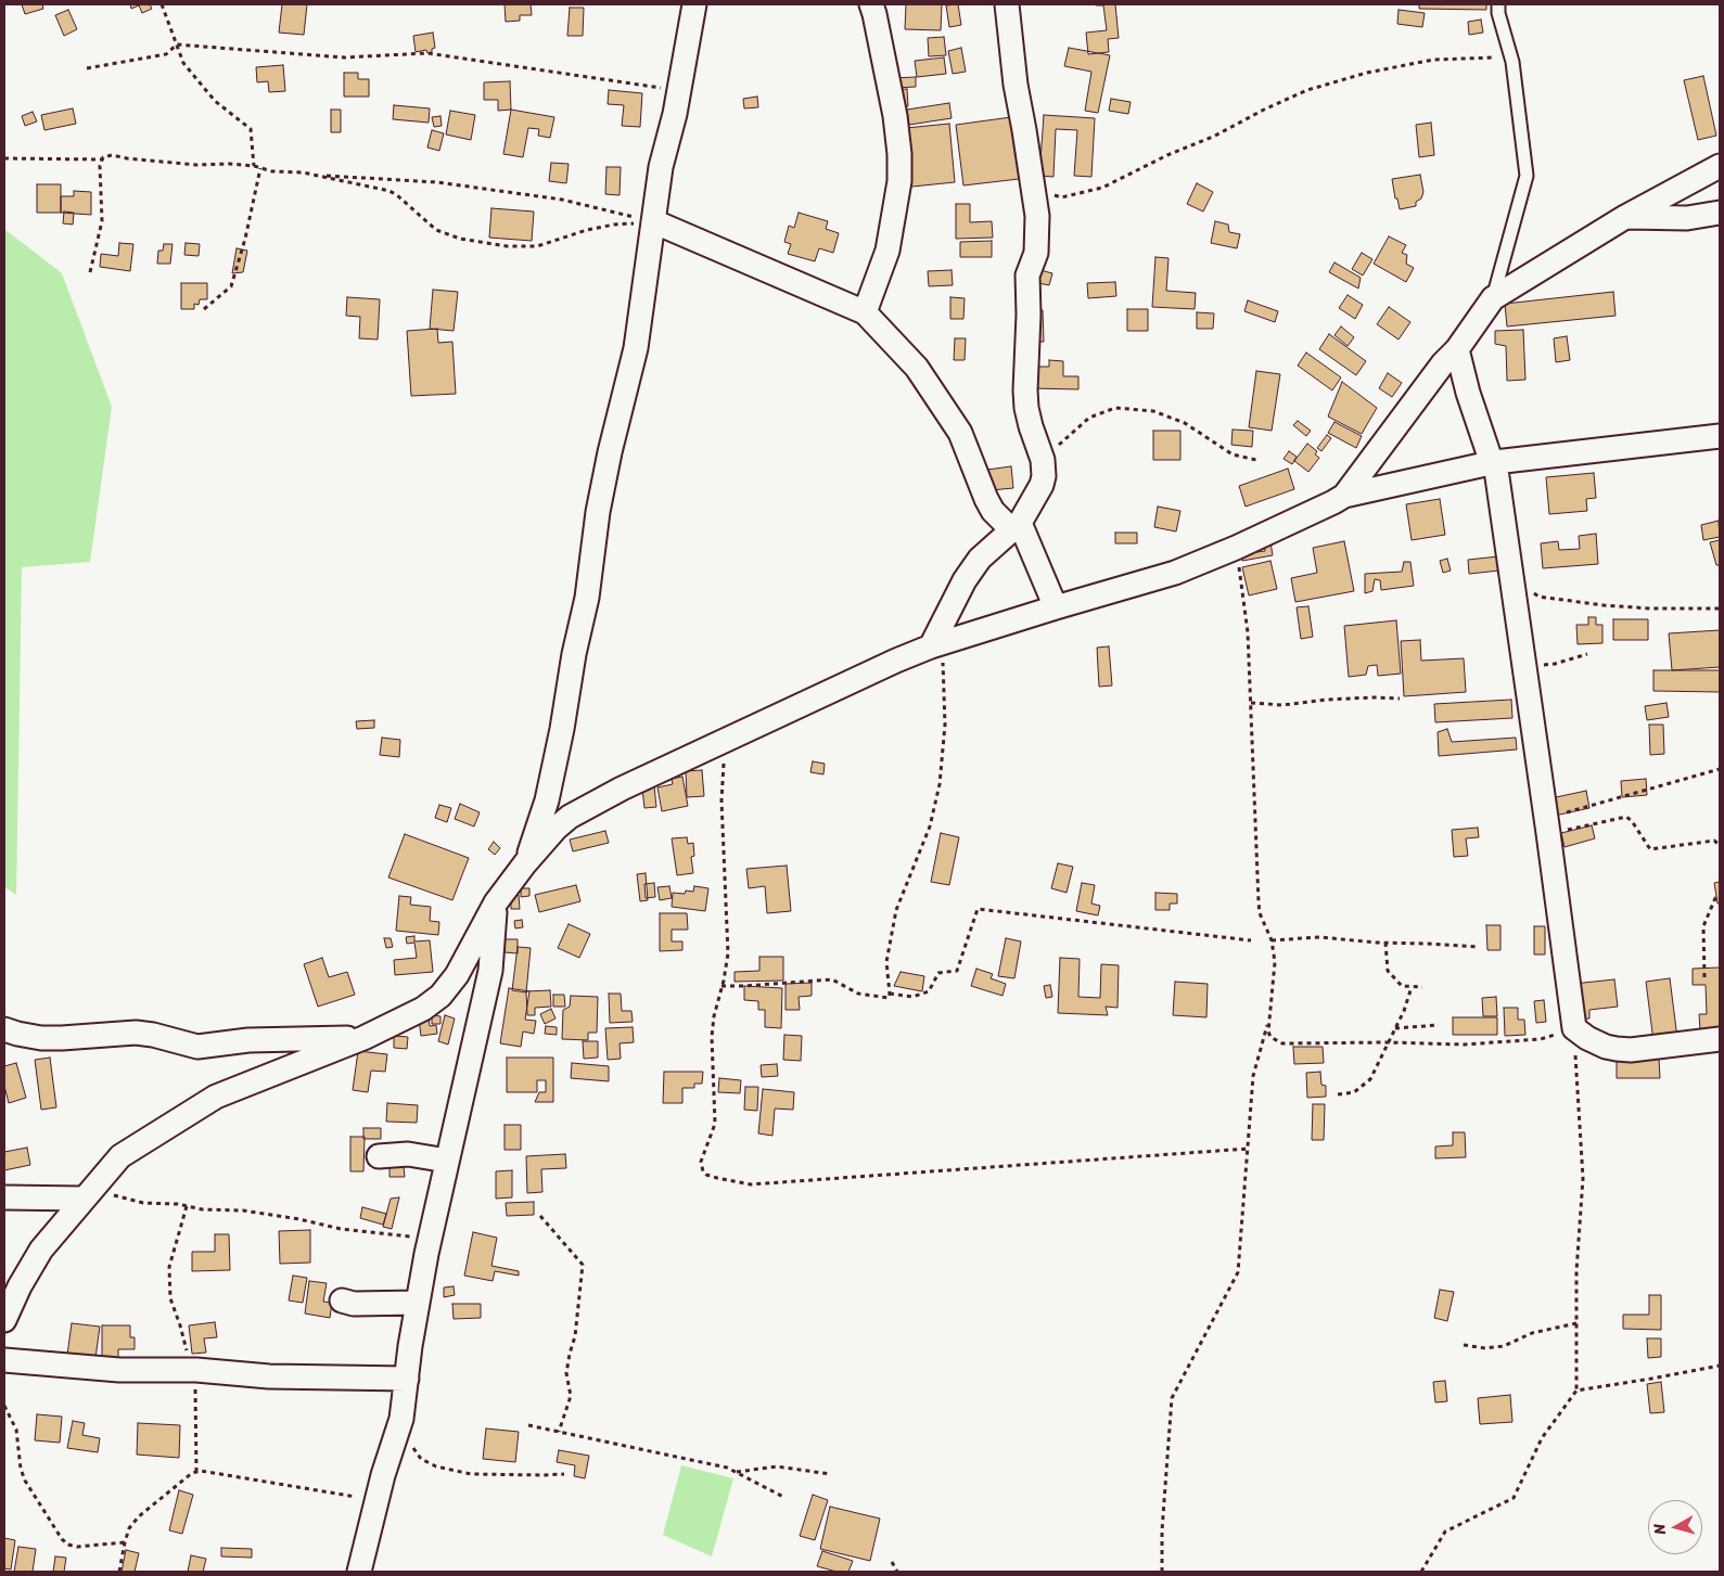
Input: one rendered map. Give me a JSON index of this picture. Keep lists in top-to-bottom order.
{
  "north": "left"
}
